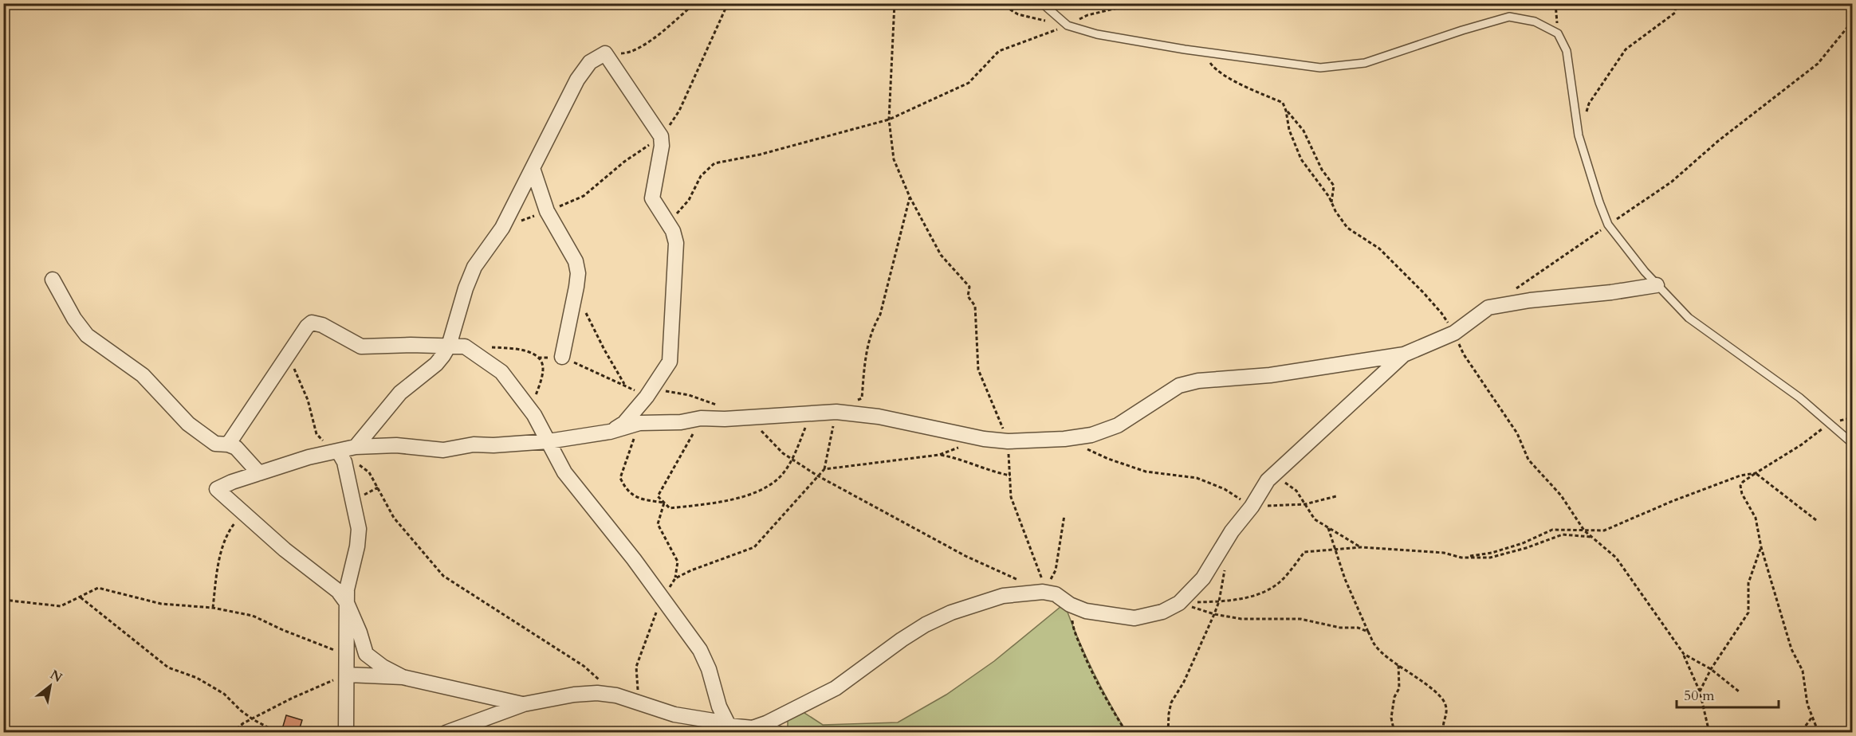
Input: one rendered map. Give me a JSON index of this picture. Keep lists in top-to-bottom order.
{
  "scale_bar": "50 m",
  "north": "top right"
}
